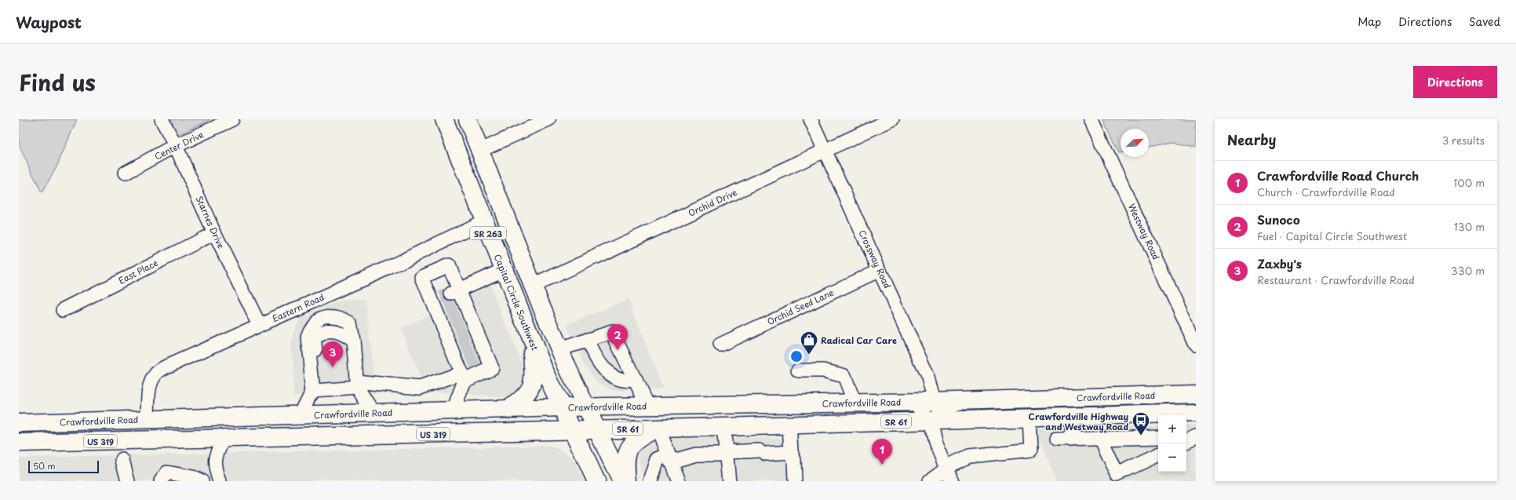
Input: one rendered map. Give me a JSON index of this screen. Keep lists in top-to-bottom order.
{
  "streets": {
    "main road": [
      "SR 263",
      "Capital Circle Southwest",
      "Crawfordville Road",
      "SR 61",
      "US 319"
    ],
    "street": [
      "Center Drive",
      "Orchid Drive",
      "Starnes Drive",
      "Westway Road",
      "Crossway Road",
      "East Place",
      "Orchid Seed Lane",
      "Eastern Road"
    ]
  },
  "crossings": [
    ["Center Drive", "Starnes Drive"],
    ["Orchid Drive", "SR 263"],
    ["Orchid Drive", "Crossway Road"],
    ["Starnes Drive", "East Place"],
    ["Starnes Drive", "Eastern Road"],
    ["SR 263", "Crawfordville Road"],
    ["Crossway Road", "Orchid Seed Lane"],
    ["Crossway Road", "Crawfordville Road"],
    ["Capital Circle Southwest", "Eastern Road"],
    ["Capital Circle Southwest", "Crawfordville Road"],
    ["Capital Circle Southwest", "SR 61"],
    ["Capital Circle Southwest", "US 319"],
    ["Eastern Road", "Crawfordville Road"],
    ["SR 61", "US 319"]
  ],
  "places": {
    "shop": ["Radical Car Care"],
    "bus stop": ["Crawfordville Highway and Westway Road"]
  },
  "scale_bar": "50 m",
  "north": "top right",
  "page": {
    "header": "Waypost",
    "nav": ["Map", "Directions", "Saved"],
    "title": "Find us",
    "buttons": "Directions",
    "heading": ["Nearby", "3 results"],
    "list": [
      {
        "mark": "1",
        "name": "Crawfordville Road Church",
        "note": "Church · Crawfordville Road",
        "value": "100 m"
      },
      {
        "mark": "2",
        "name": "Sunoco",
        "note": "Fuel · Capital Circle Southwest",
        "value": "130 m"
      },
      {
        "mark": "3",
        "name": "Zaxby's",
        "note": "Restaurant · Crawfordville Road",
        "value": "330 m"
      }
    ],
    "pins": ["2", "3", "1"],
    "map_buttons": ["+", "−"],
    "scale": "50 m"
  }
}
